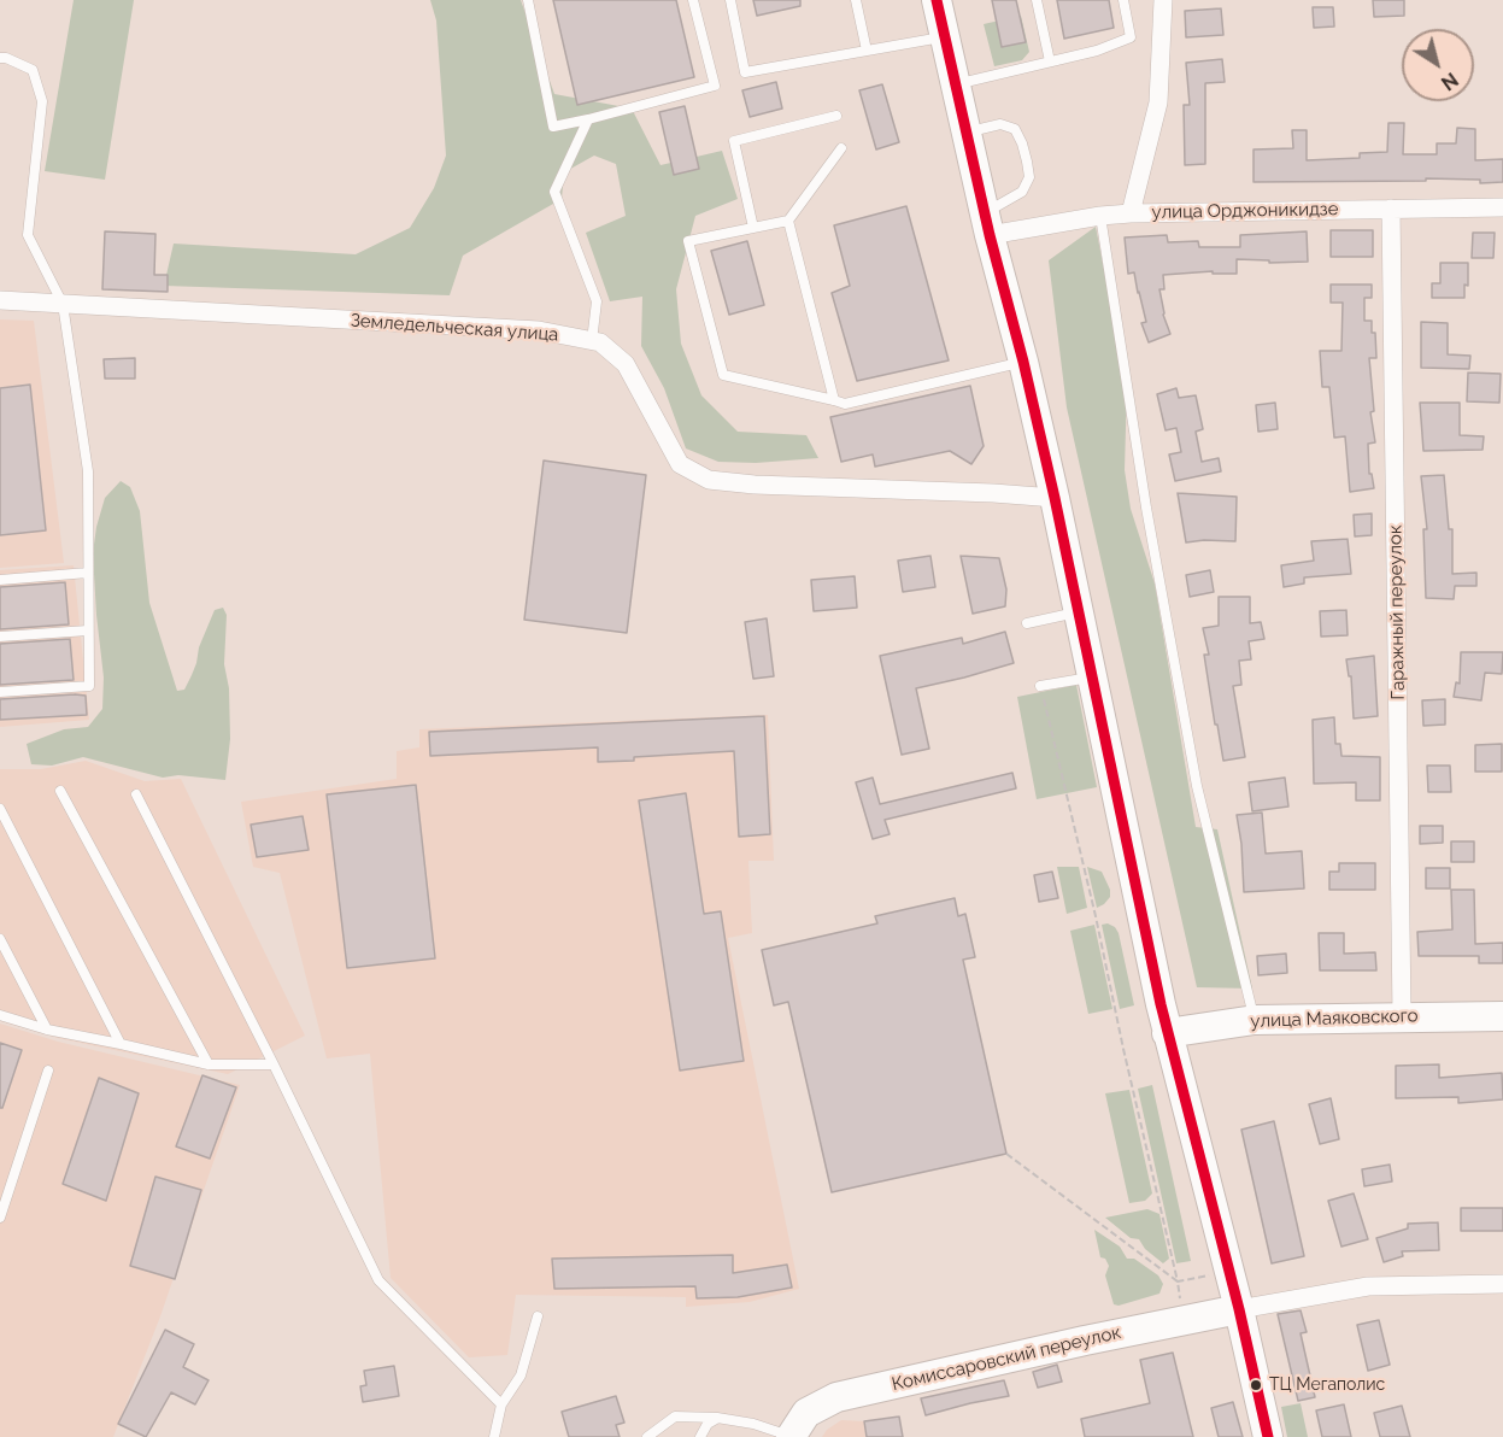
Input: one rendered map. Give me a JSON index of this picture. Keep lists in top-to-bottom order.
{
  "streets": {
    "main road": ["улица Маяковского", "Комиссаровский переулок"],
    "street": ["улица Орджоникидзе", "Земледельческая улица", "Гаражный переулок"]
  },
  "crossings": [
    ["улица Орджоникидзе", "Гаражный переулок"],
    ["Гаражный переулок", "улица Маяковского"]
  ],
  "places": ["ТЦ Мегаполис"],
  "north": "bottom right"
}
